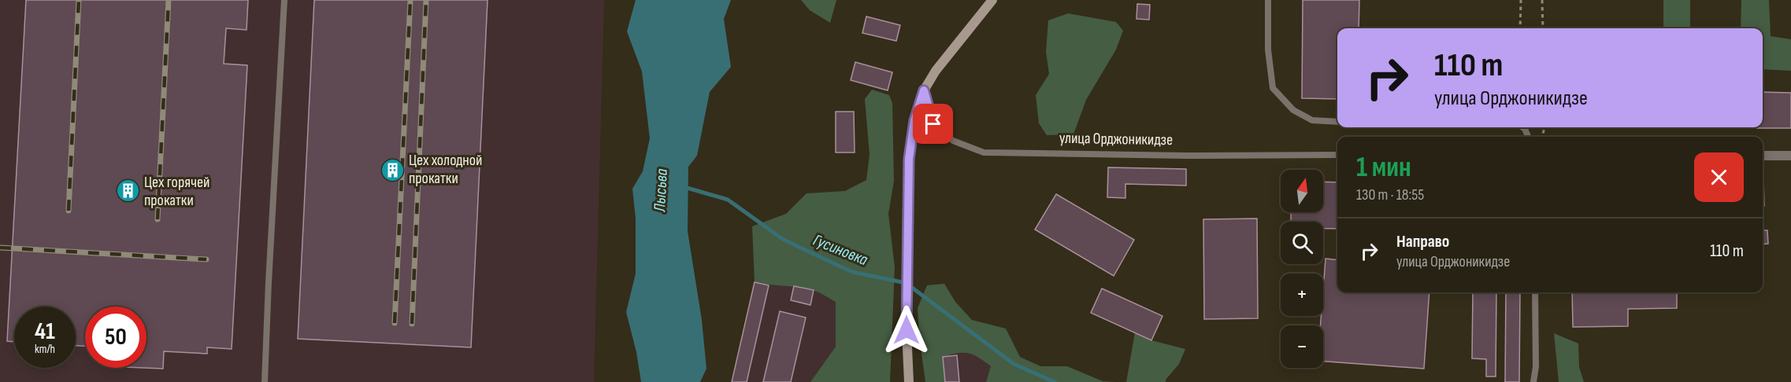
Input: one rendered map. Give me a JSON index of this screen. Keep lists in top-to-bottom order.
{
  "streets": {
    "lane": ["улица Орджоникидзе"]
  },
  "water": ["Лысьва", "Гусиновка"],
  "places": {
    "building": ["Цех холодной прокатки", "Цех горячей прокатки"]
  },
  "north": "top",
  "page": {
    "turn": ["110 m", "улица Орджоникидзе"],
    "heading": ["1 мин", "130 m · 18:55"],
    "map_buttons": ["+", "−"],
    "list": [
      {
        "name": "Направо",
        "note": "улица Орджоникидзе",
        "value": "110 m"
      }
    ],
    "speed": "41 km/h",
    "limit": "50"
  }
}
